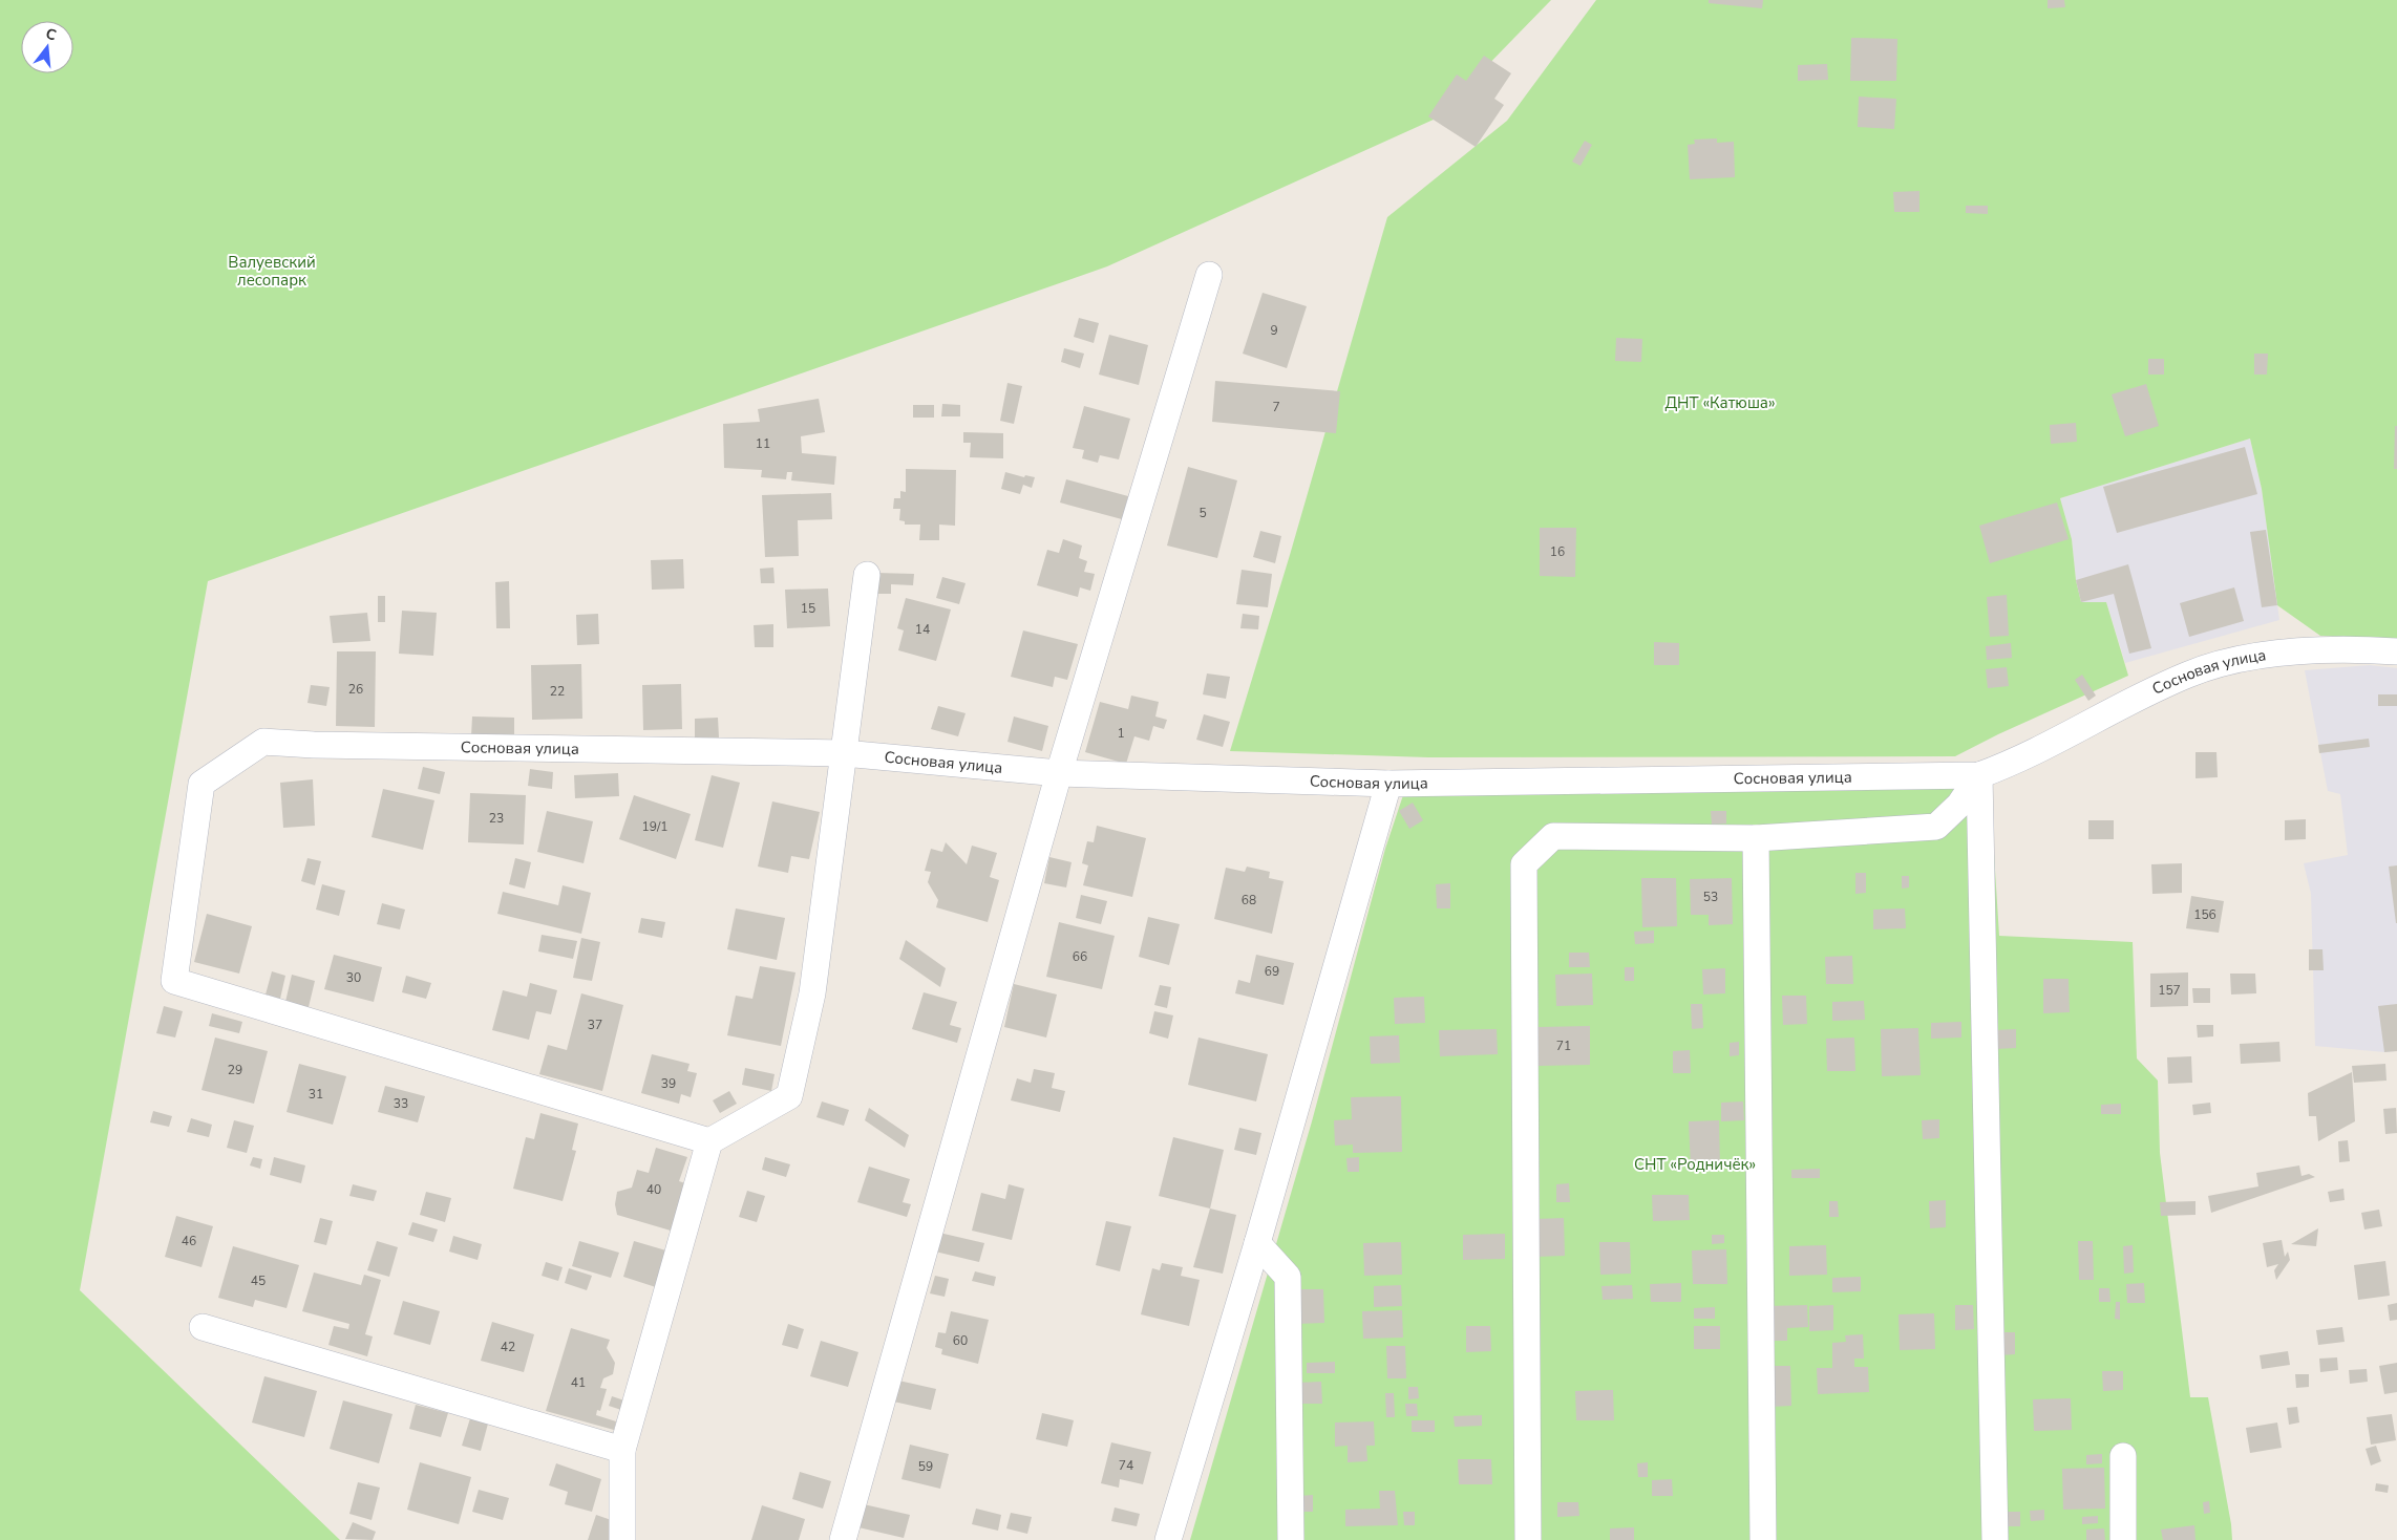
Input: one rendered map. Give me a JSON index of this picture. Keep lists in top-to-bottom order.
{
  "streets": {
    "street": ["Сосновая улица"]
  },
  "parks": ["Валуевский лесопарк", "ДНТ «Катюша»", "СНТ «Родничёк»"],
  "house_numbers": [
    "9",
    "7",
    "11",
    "5",
    "16",
    "15",
    "14",
    "26",
    "22",
    "1",
    "23",
    "19/1",
    "53",
    "68",
    "156",
    "66",
    "69",
    "30",
    "157",
    "37",
    "71",
    "29",
    "39",
    "31",
    "33",
    "40",
    "46",
    "45",
    "60",
    "42",
    "41",
    "74",
    "59"
  ],
  "north": "top"
}
